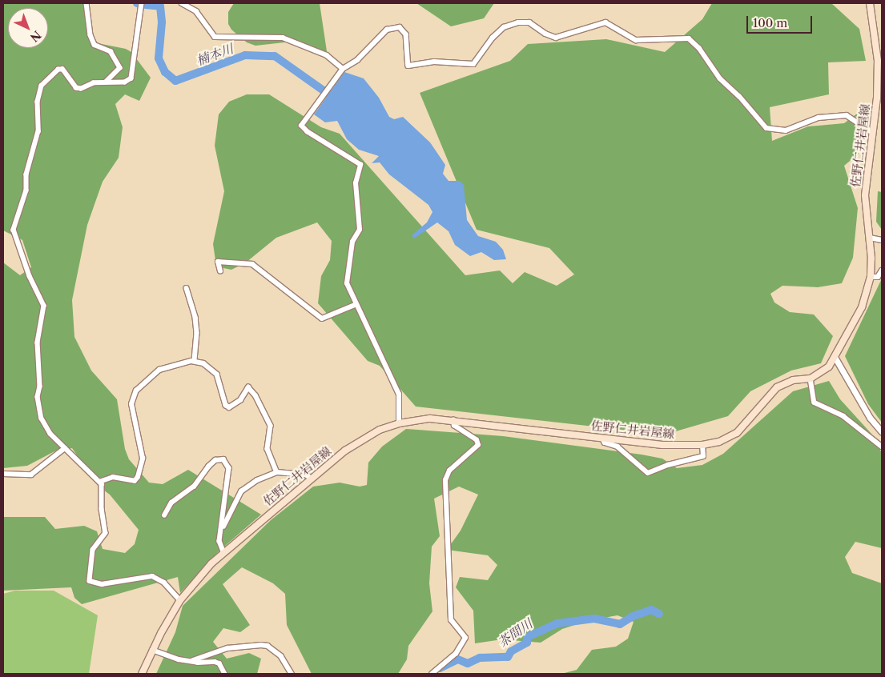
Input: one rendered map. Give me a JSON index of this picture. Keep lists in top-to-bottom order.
{
  "streets": {
    "main road": ["佐野仁井岩屋線"]
  },
  "water": ["楠本川", "茶間川"],
  "scale_bar": "100 m",
  "north": "bottom right"
}
